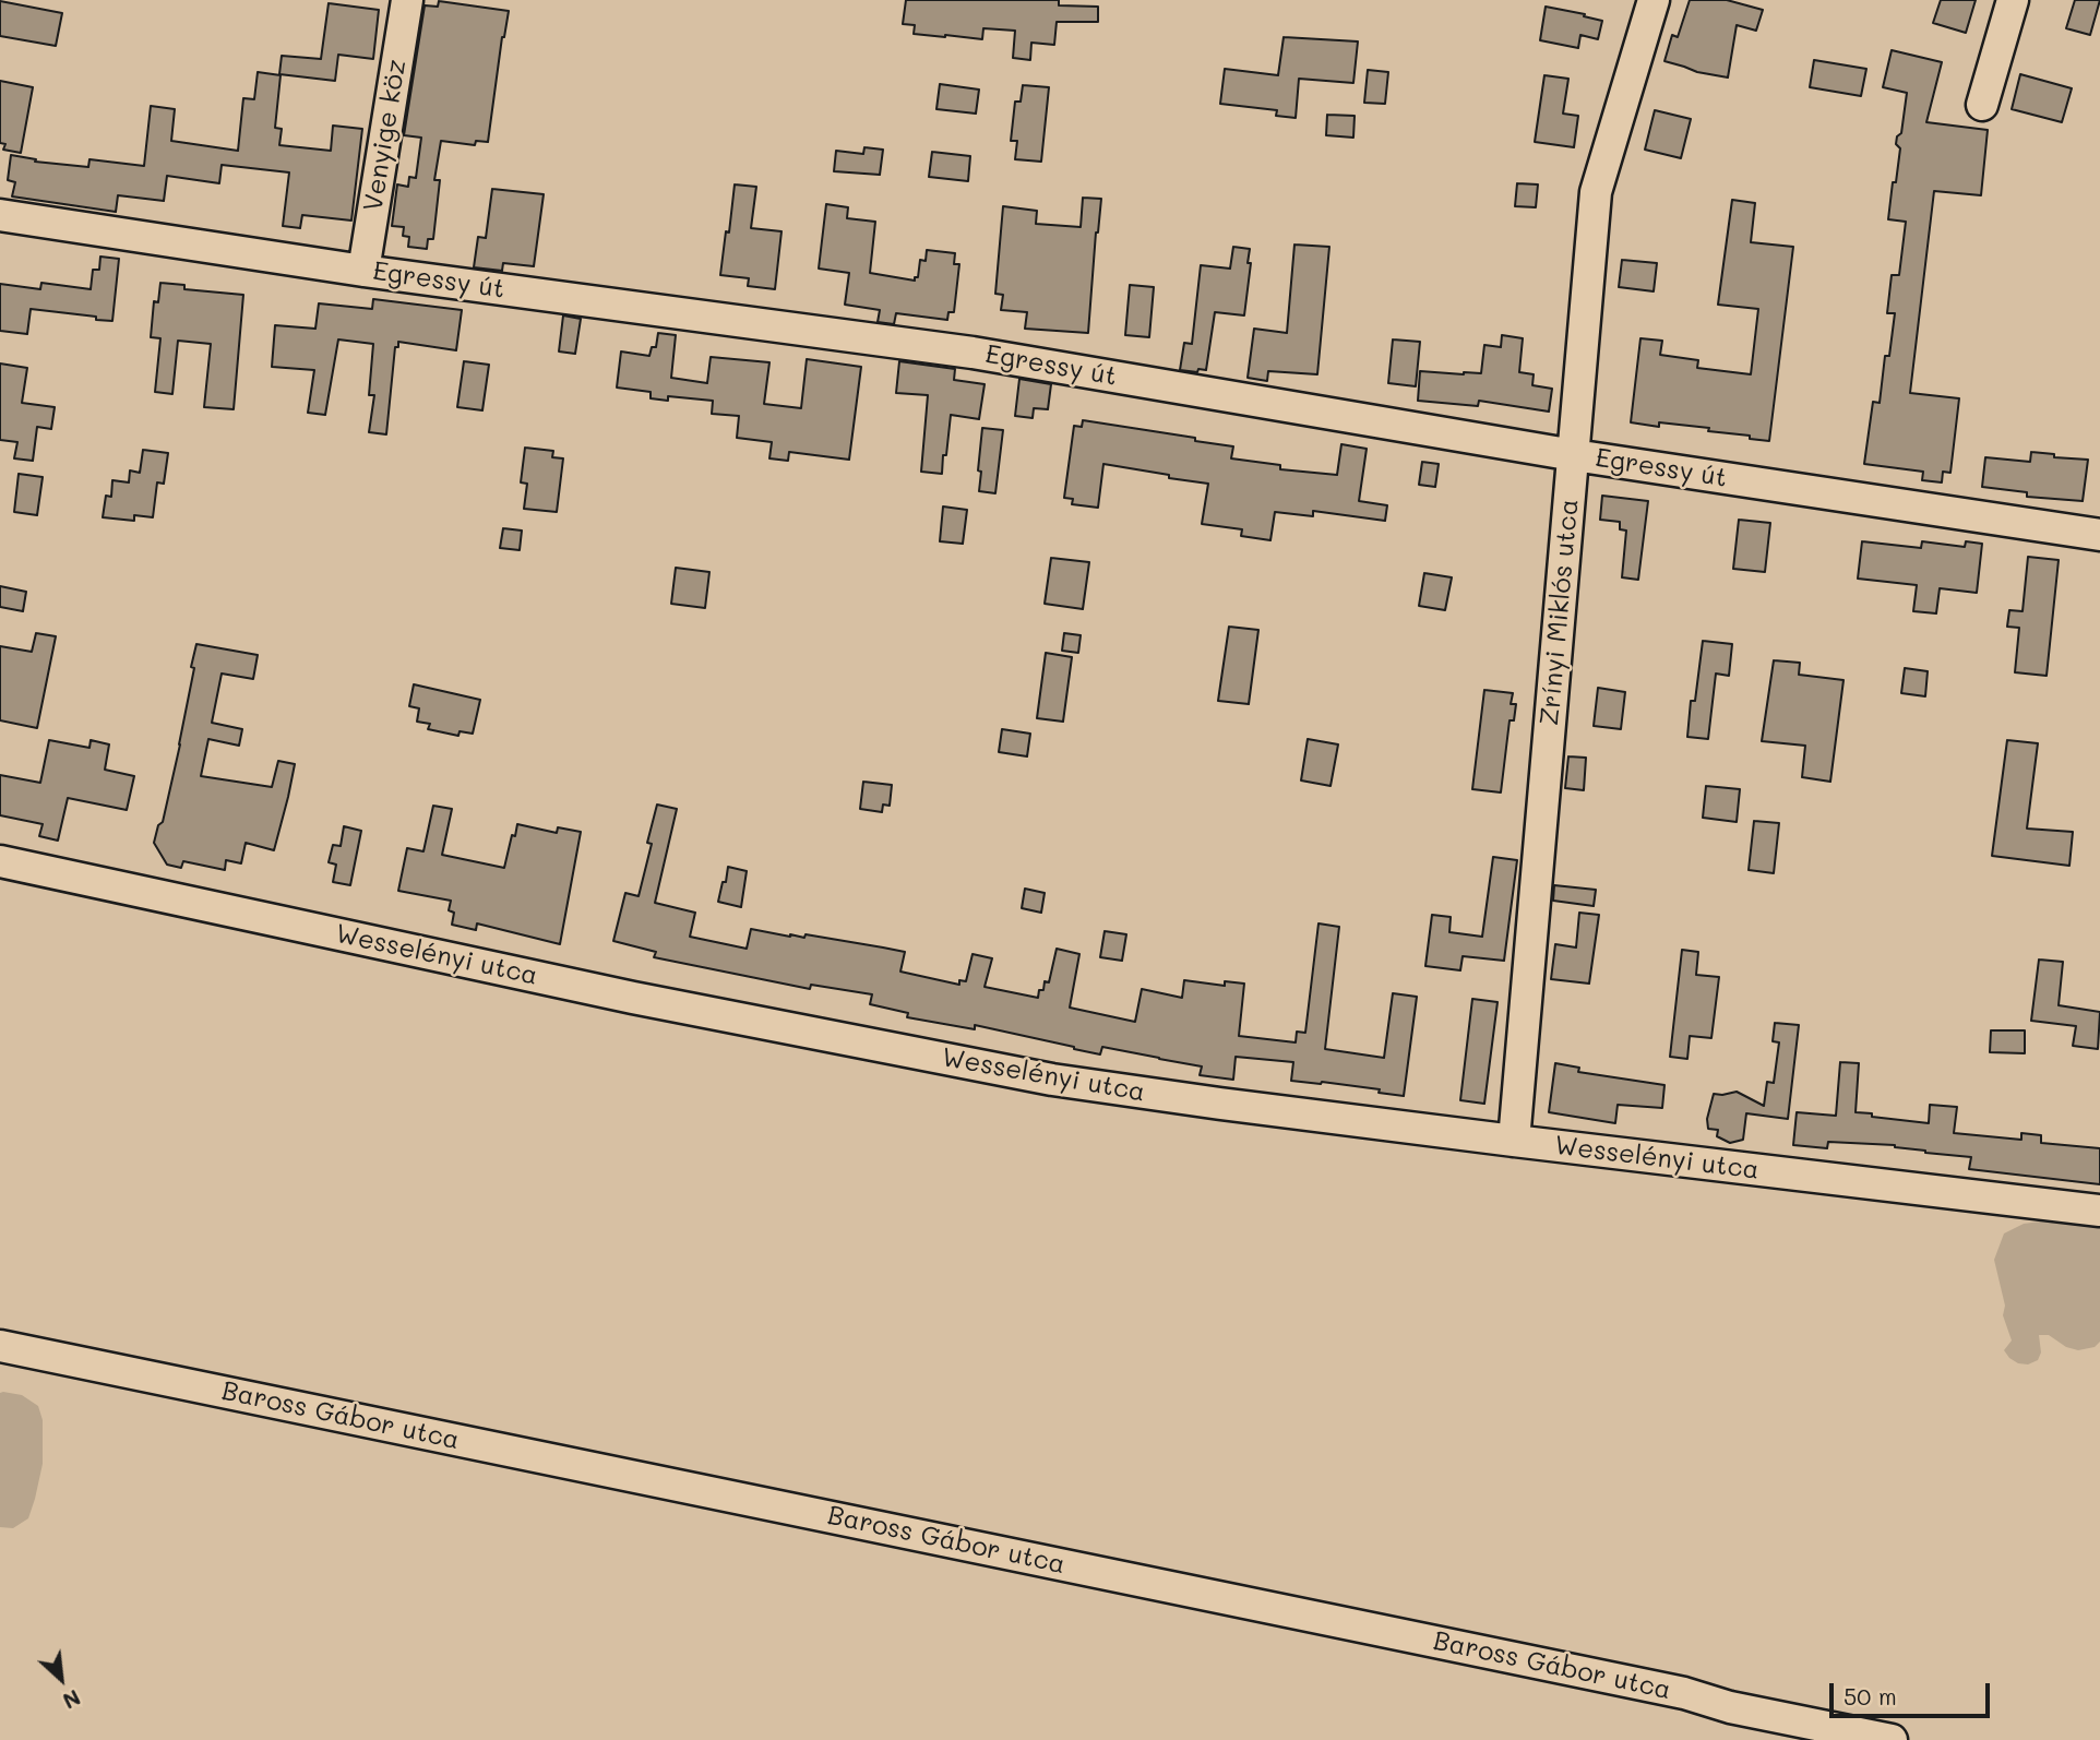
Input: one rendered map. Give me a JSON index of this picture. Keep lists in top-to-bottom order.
{
  "streets": {
    "street": [
      "Venyige köz",
      "Egressy út",
      "Zrínyi Miklós utca",
      "Wesselényi utca",
      "Baross Gábor utca"
    ]
  },
  "crossings": [
    ["Venyige köz", "Egressy út"],
    ["Egressy út", "Zrínyi Miklós utca"],
    ["Zrínyi Miklós utca", "Wesselényi utca"]
  ],
  "scale_bar": "50 m",
  "north": "bottom right"
}
